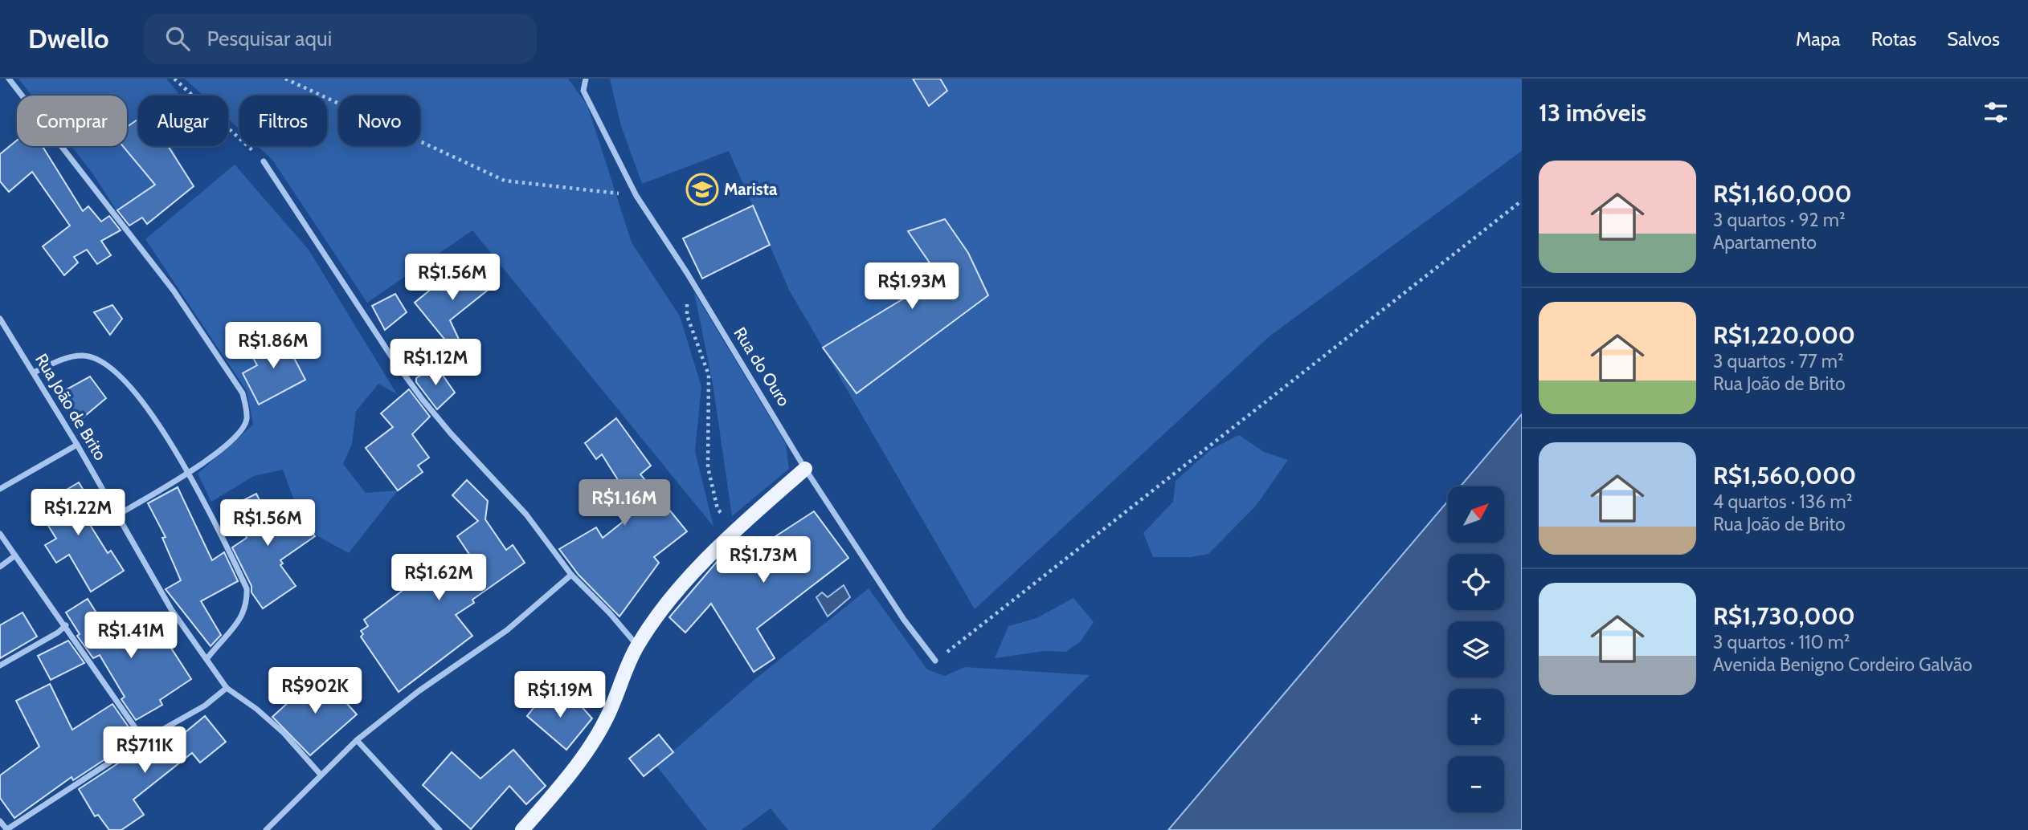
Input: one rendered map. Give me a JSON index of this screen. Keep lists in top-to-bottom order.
{
  "streets": {
    "street": ["Rua do Ouro", "Rua João de Brito"]
  },
  "places": {
    "school or university": ["Marista"]
  },
  "north": "top right",
  "page": {
    "header": "Dwello",
    "search": "Pesquisar aqui",
    "nav": ["Mapa", "Rotas", "Salvos"],
    "heading": "13 imóveis",
    "chip": [
      "Comprar",
      "Alugar",
      "Filtros",
      "Novo"
    ],
    "list": [
      {
        "name": "R$1,160,000",
        "note": "3 quartos · 92 m² · Apartamento"
      },
      {
        "name": "R$1,220,000",
        "note": "3 quartos · 77 m² · Rua João de Brito"
      },
      {
        "name": "R$1,560,000",
        "note": "4 quartos · 136 m² · Rua João de Brito"
      },
      {
        "name": "R$1,730,000",
        "note": "3 quartos · 110 m² · Avenida Benigno Cordeiro Galvão"
      }
    ],
    "price": [
      "R$1.56M",
      "R$1.93M",
      "R$1.86M",
      "R$1.12M",
      "R$1.16M",
      "R$1.22M",
      "R$1.56M",
      "R$1.73M",
      "R$1.62M",
      "R$1.41M",
      "R$902K",
      "R$1.19M",
      "R$711K"
    ],
    "map_buttons": ["+", "−"]
  }
}
